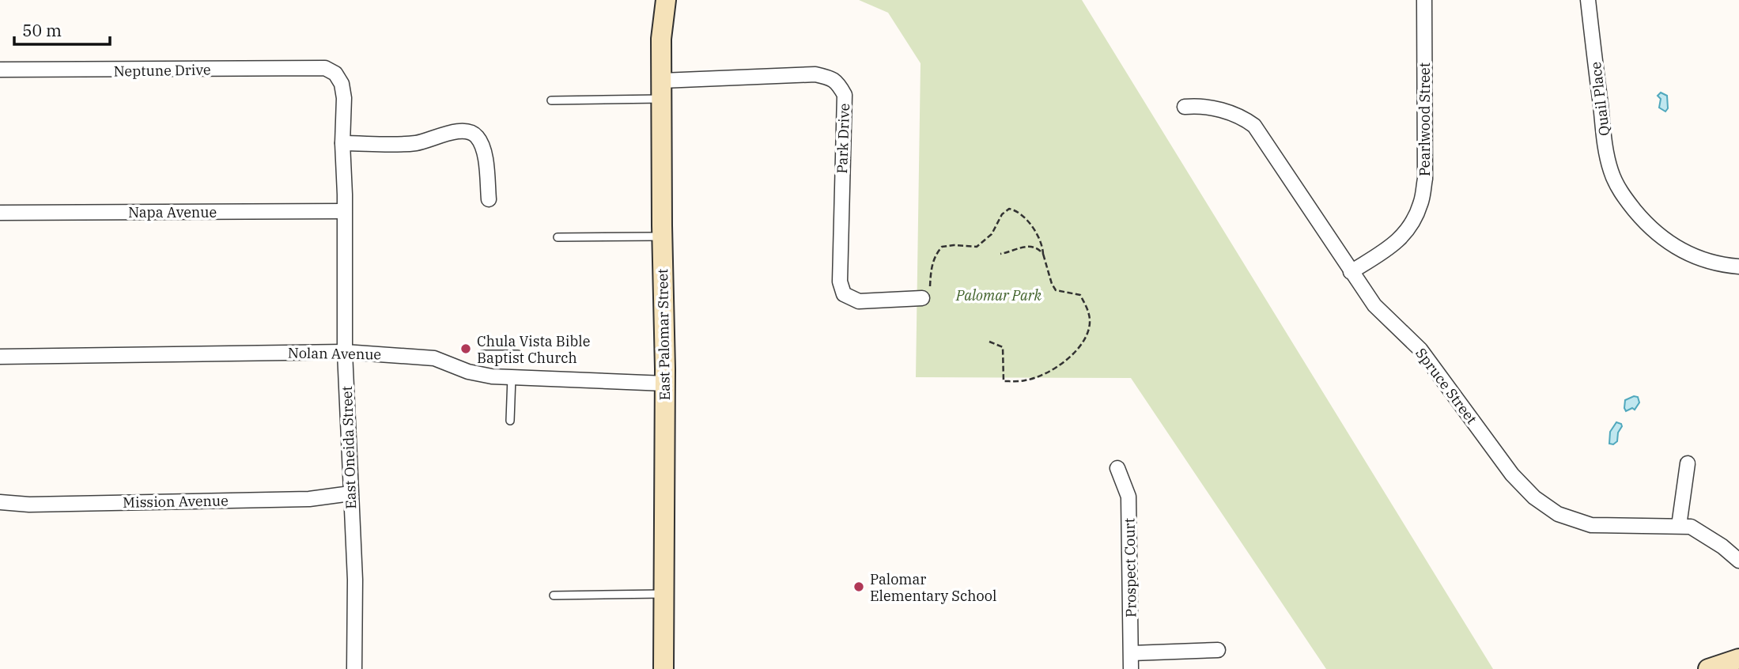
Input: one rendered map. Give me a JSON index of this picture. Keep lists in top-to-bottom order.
{
  "streets": {
    "main road": ["East Palomar Street"],
    "street": [
      "Neptune Drive",
      "Quail Place",
      "Pearlwood Street",
      "Park Drive",
      "Napa Avenue",
      "Nolan Avenue",
      "Spruce Street",
      "East Oneida Street",
      "Mission Avenue",
      "Prospect Court"
    ]
  },
  "crossings": [
    ["Neptune Drive", "East Oneida Street"],
    ["Pearlwood Street", "Spruce Street"],
    ["Park Drive", "East Palomar Street"],
    ["Napa Avenue", "East Oneida Street"],
    ["East Palomar Street", "Nolan Avenue"],
    ["Nolan Avenue", "East Oneida Street"],
    ["East Oneida Street", "Mission Avenue"]
  ],
  "parks": ["Palomar Park"],
  "places": ["Chula Vista Bible Baptist Church", "Palomar Elementary School"],
  "scale_bar": "50 m"
}
